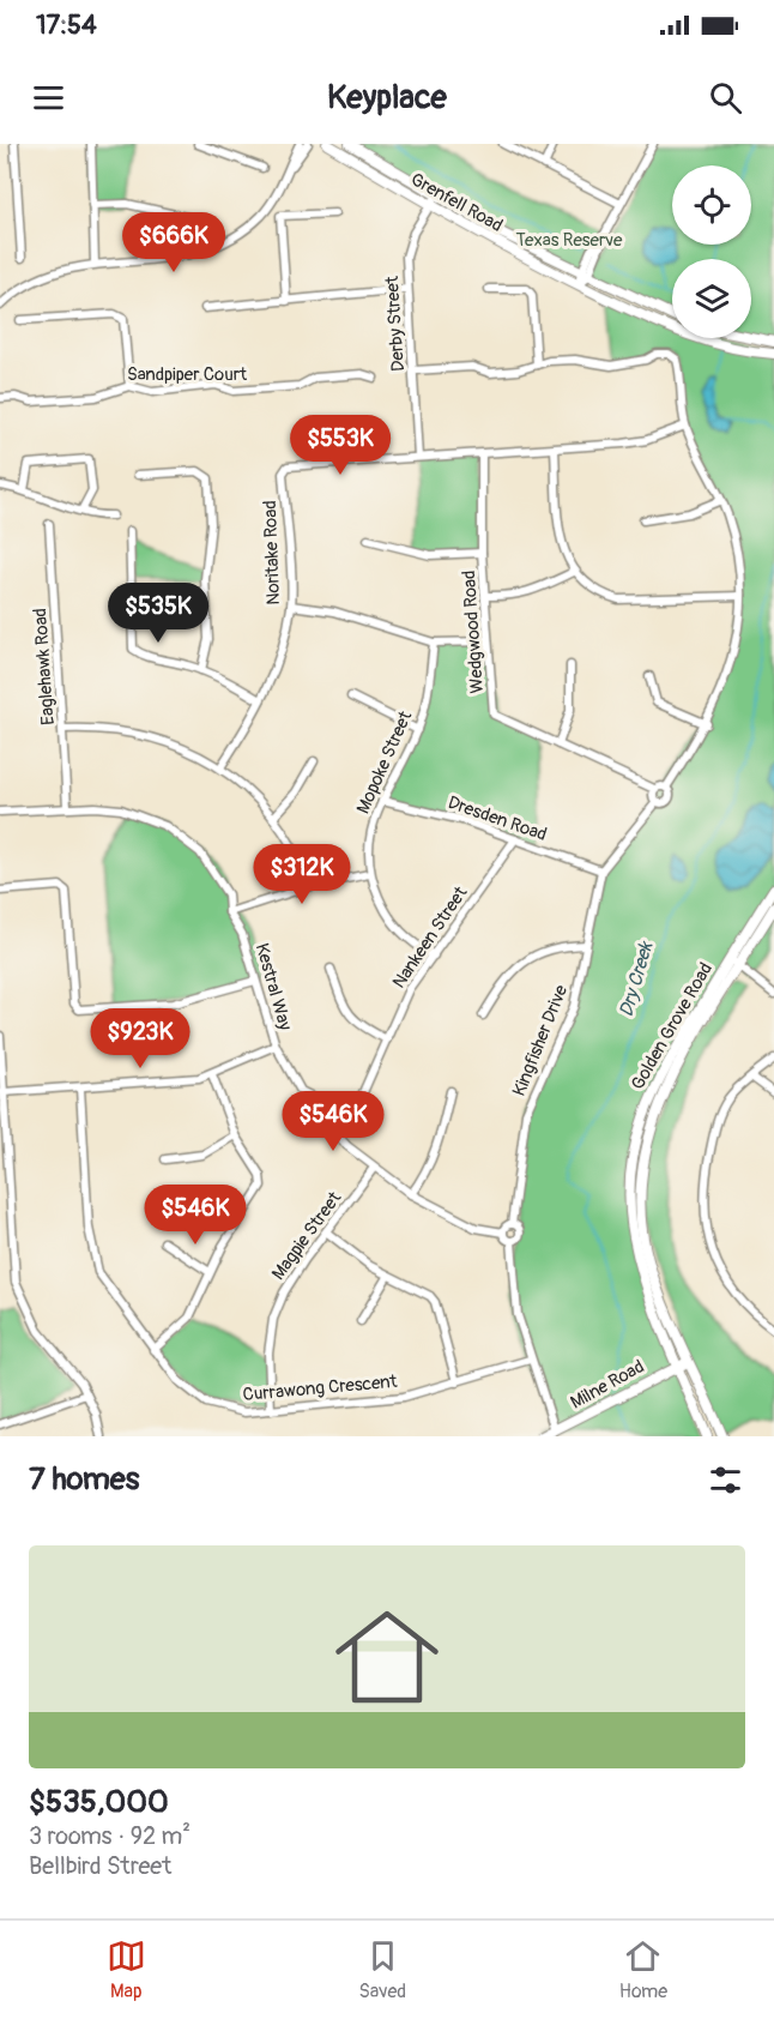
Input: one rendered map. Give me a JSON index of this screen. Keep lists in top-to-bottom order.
{
  "streets": {
    "main road": ["Grenfell Road", "Golden Grove Road", "Milne Road"],
    "street": [
      "Derby Street",
      "Sandpiper Court",
      "Noritake Road",
      "Wedgwood Road",
      "Eaglehawk Road",
      "Mopoke Street",
      "Dresden Road",
      "Nankeen Street",
      "Kestral Way",
      "Kingfisher Drive",
      "Magpie Street",
      "Currawong Crescent"
    ]
  },
  "crossings": [
    ["Grenfell Road", "Derby Street"],
    ["Derby Street", "Noritake Road"],
    ["Noritake Road", "Wedgwood Road"],
    ["Wedgwood Road", "Kingfisher Drive"],
    ["Eaglehawk Road", "Kestral Way"],
    ["Mopoke Street", "Dresden Road"],
    ["Mopoke Street", "Nankeen Street"],
    ["Dresden Road", "Nankeen Street"],
    ["Dresden Road", "Kingfisher Drive"],
    ["Nankeen Street", "Kestral Way"],
    ["Kestral Way", "Kingfisher Drive"],
    ["Kestral Way", "Magpie Street"],
    ["Golden Grove Road", "Milne Road"],
    ["Magpie Street", "Currawong Crescent"]
  ],
  "water": ["Dry Creek"],
  "parks": ["Texas Reserve"],
  "page": {
    "status": "17:54",
    "header": "Keyplace",
    "price": [
      "$666K",
      "$553K",
      "$535K",
      "$312K",
      "$923K",
      "$546K",
      "$546K"
    ],
    "heading": "7 homes",
    "list": [
      {
        "name": "$535,000",
        "note": "3 rooms · 92 m² · Bellbird Street"
      }
    ],
    "tabs": ["Map", "Saved", "Home"]
  }
}
